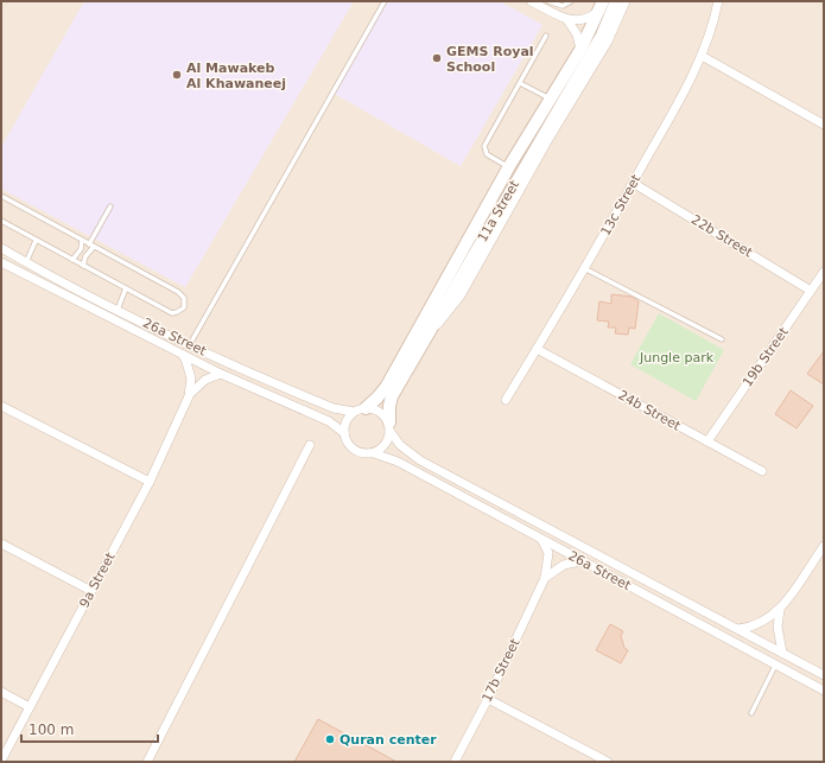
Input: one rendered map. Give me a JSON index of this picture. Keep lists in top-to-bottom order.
{
  "streets": {
    "street": [
      "13c Street",
      "11a Street",
      "22b Street",
      "26a Street",
      "19b Street",
      "24b Street",
      "9a Street",
      "17b Street"
    ]
  },
  "crossings": [
    ["13c Street", "22b Street"],
    ["13c Street", "24b Street"],
    ["11a Street", "26a Street"],
    ["22b Street", "19b Street"],
    ["26a Street", "9a Street"],
    ["26a Street", "17b Street"],
    ["19b Street", "24b Street"]
  ],
  "parks": ["Jungle park"],
  "places": ["GEMS Royal School", "Al Mawakeb Al Khawaneej", "Quran center"],
  "scale_bar": "100 m"
}
